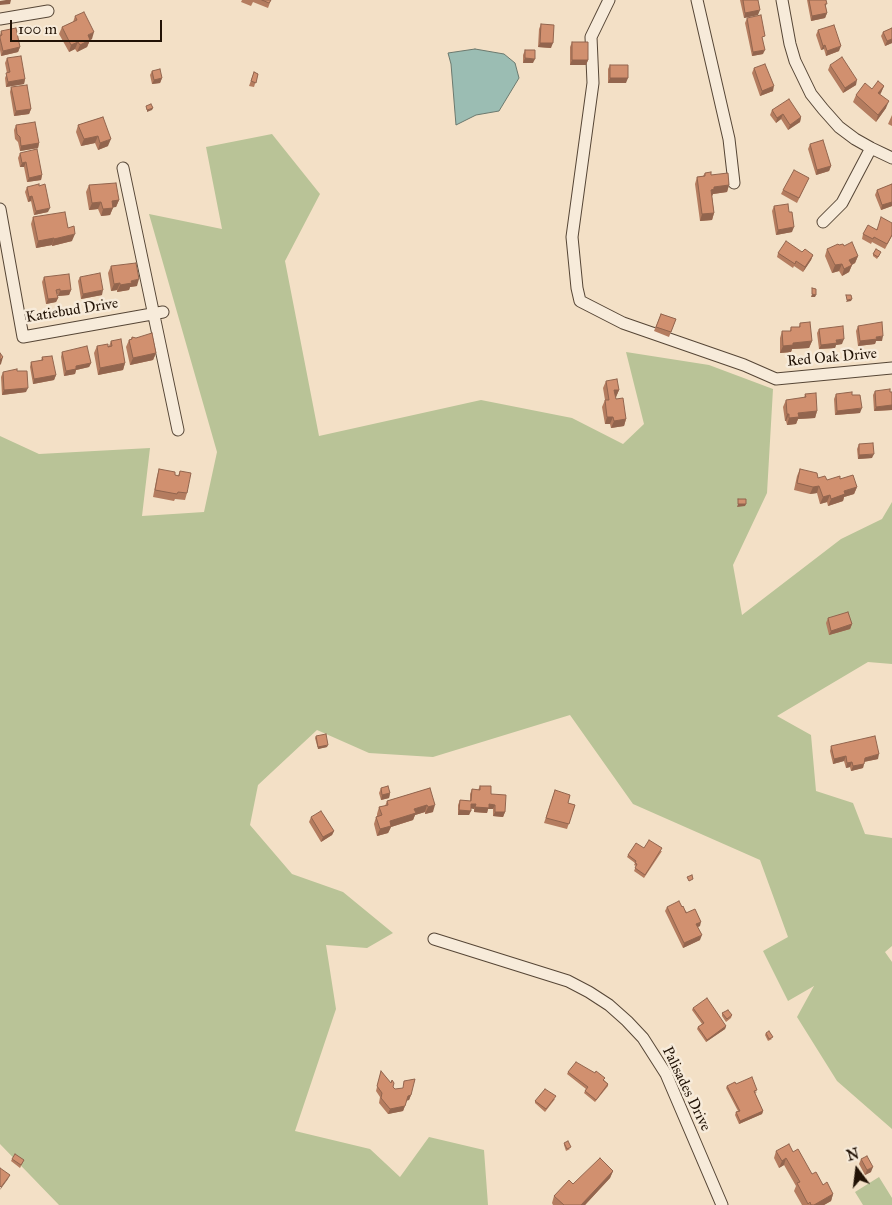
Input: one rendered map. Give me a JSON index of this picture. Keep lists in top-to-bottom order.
{
  "streets": {
    "street": ["Katiebud Drive", "Red Oak Drive", "Palisades Drive"]
  },
  "scale_bar": "100 m",
  "north": "top"
}
